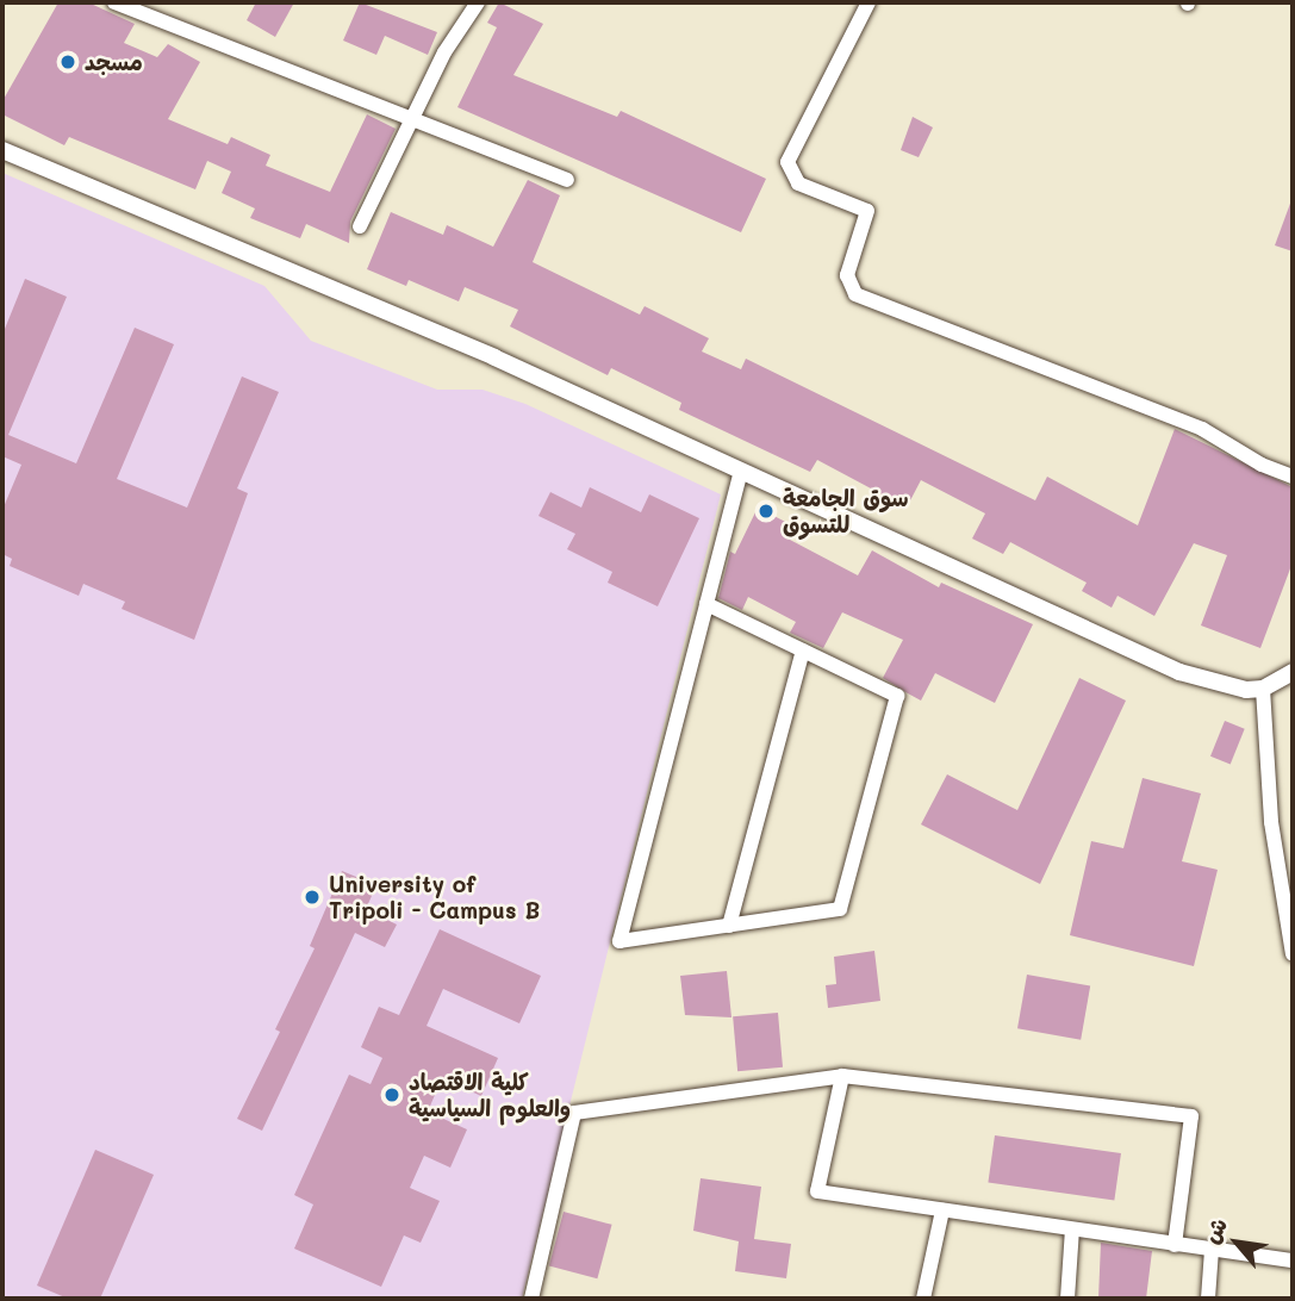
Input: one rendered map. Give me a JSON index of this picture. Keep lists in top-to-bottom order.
{
  "places": [
    "مسجد",
    "سوق الجامعة للتسوق",
    "University of Tripoli - Campus B",
    "كلية الاقتصاد والعلوم السياسية"
  ],
  "north": "top left"
}
